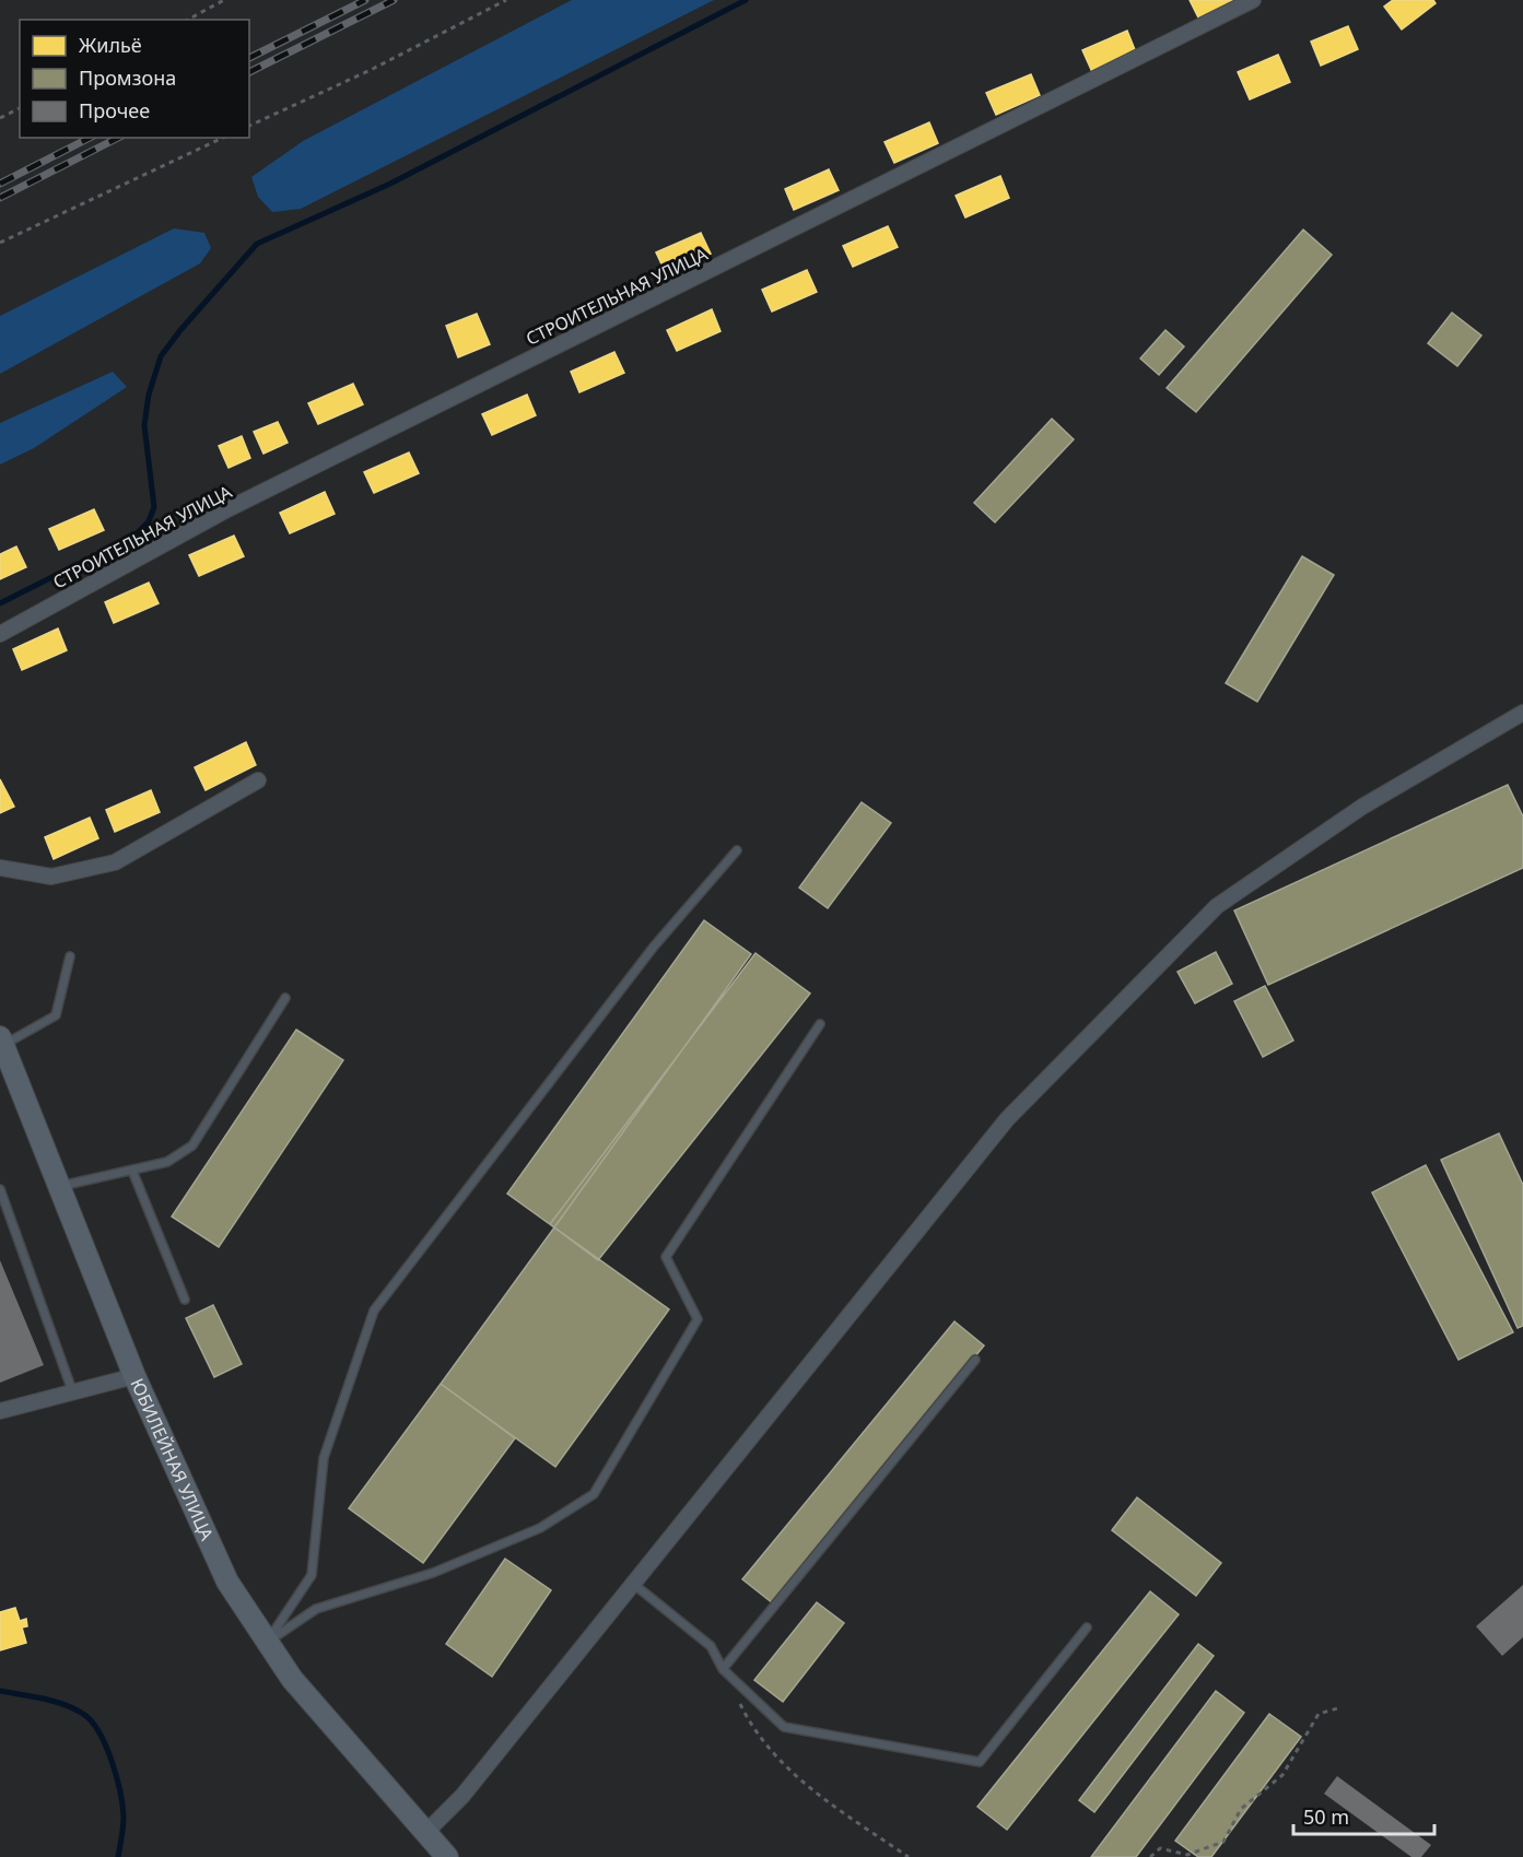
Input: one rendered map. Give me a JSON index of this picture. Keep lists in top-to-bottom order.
{
  "streets": {
    "main road": ["ЮБИЛЕЙНАЯ УЛИЦА"],
    "street": ["СТРОИТЕЛЬНАЯ УЛИЦА"]
  },
  "legend": ["Жильё", "Промзона", "Прочее"],
  "scale_bar": "50 m"
}
